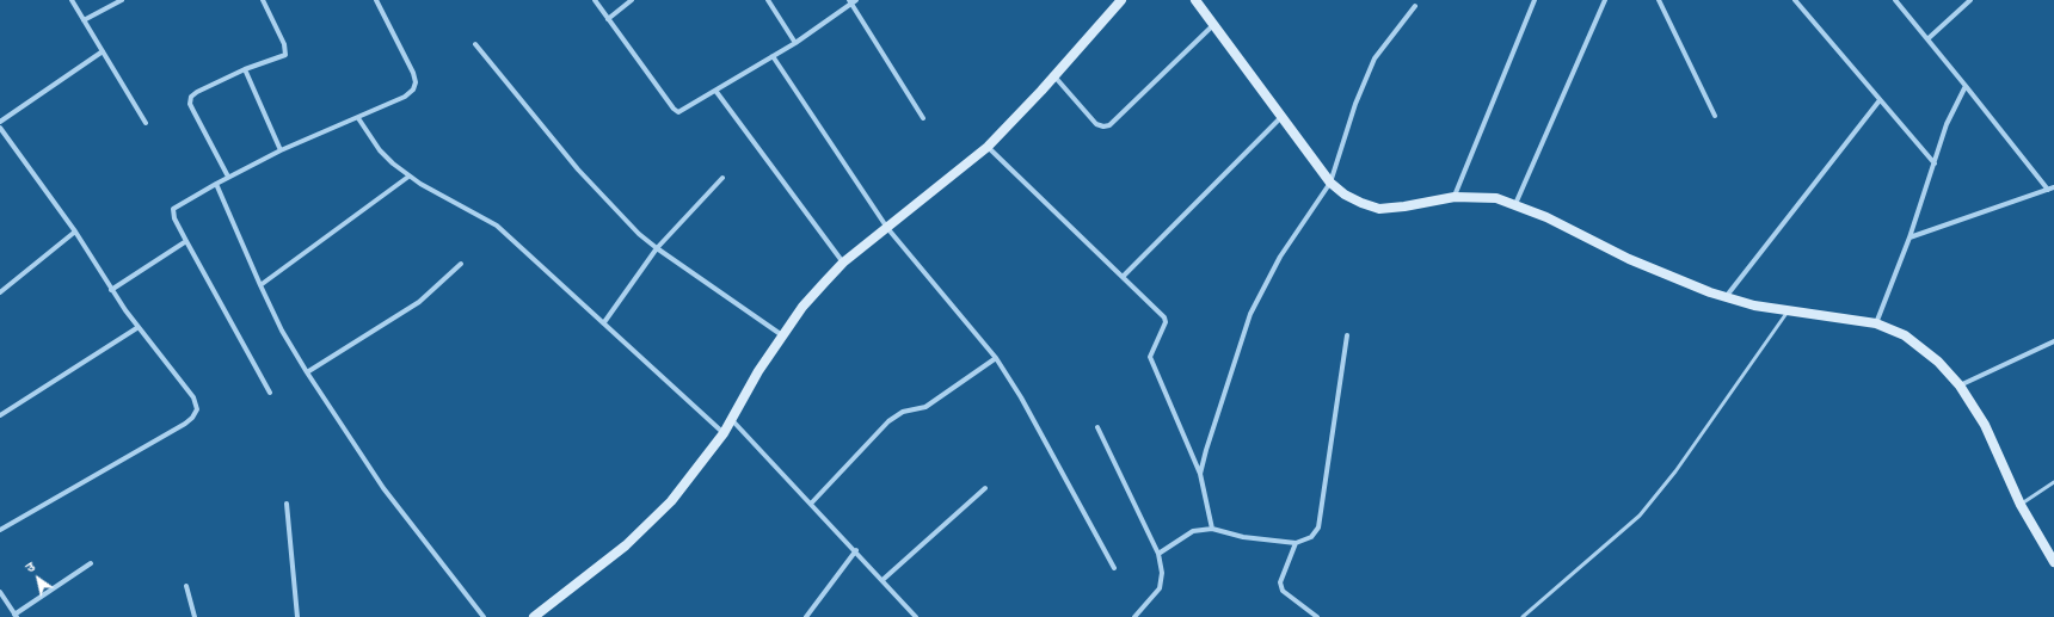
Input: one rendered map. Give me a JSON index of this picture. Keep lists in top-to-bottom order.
{
  "north": "top left"
}
